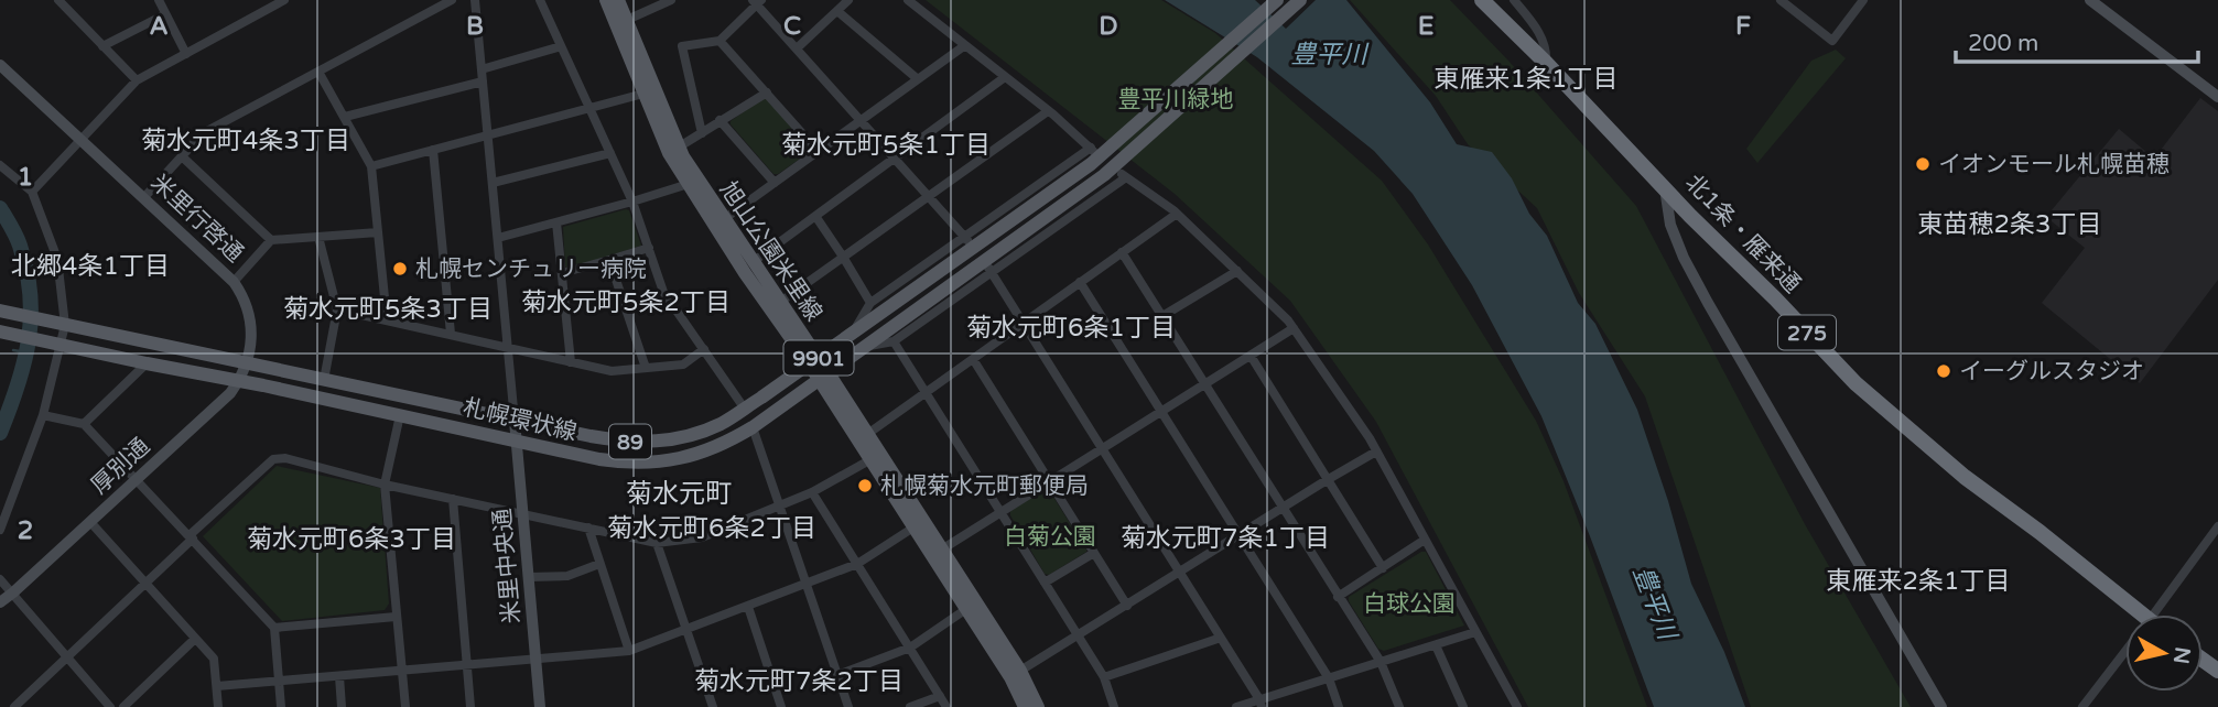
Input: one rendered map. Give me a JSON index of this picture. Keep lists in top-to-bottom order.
{
  "streets": {
    "highway": ["北1条・雁来通", "275"],
    "main road": [
      "旭山公園米里線",
      "9901",
      "札幌環状線",
      "89"
    ],
    "street": ["米里行啓通", "厚別通", "米里中央通"]
  },
  "crossings": [
    ["米里行啓通", "札幌環状線"],
    ["米里行啓通", "厚別通"],
    ["旭山公園米里線", "札幌環状線"],
    ["札幌環状線", "厚別通"],
    ["札幌環状線", "米里中央通"]
  ],
  "districts": [
    "東雁来1条1丁目",
    "菊水元町4条3丁目",
    "菊水元町5条1丁目",
    "東苗穂2条3丁目",
    "北郷4条1丁目",
    "菊水元町5条2丁目",
    "菊水元町5条3丁目",
    "菊水元町6条1丁目",
    "菊水元町",
    "菊水元町6条2丁目",
    "菊水元町7条1丁目",
    "菊水元町6条3丁目",
    "東雁来2条1丁目",
    "菊水元町7条2丁目"
  ],
  "water": ["豊平川"],
  "parks": ["豊平川緑地", "白菊公園", "白球公園"],
  "places": [
    "イオンモール札幌苗穂",
    "札幌センチュリー病院",
    "イーグルスタジオ",
    "札幌菊水元町郵便局"
  ],
  "scale_bar": "200 m",
  "north": "right",
  "grid": {
    "columns": [
      "A",
      "B",
      "C",
      "D",
      "E",
      "F"
    ],
    "rows": ["1", "2"]
  }
}
